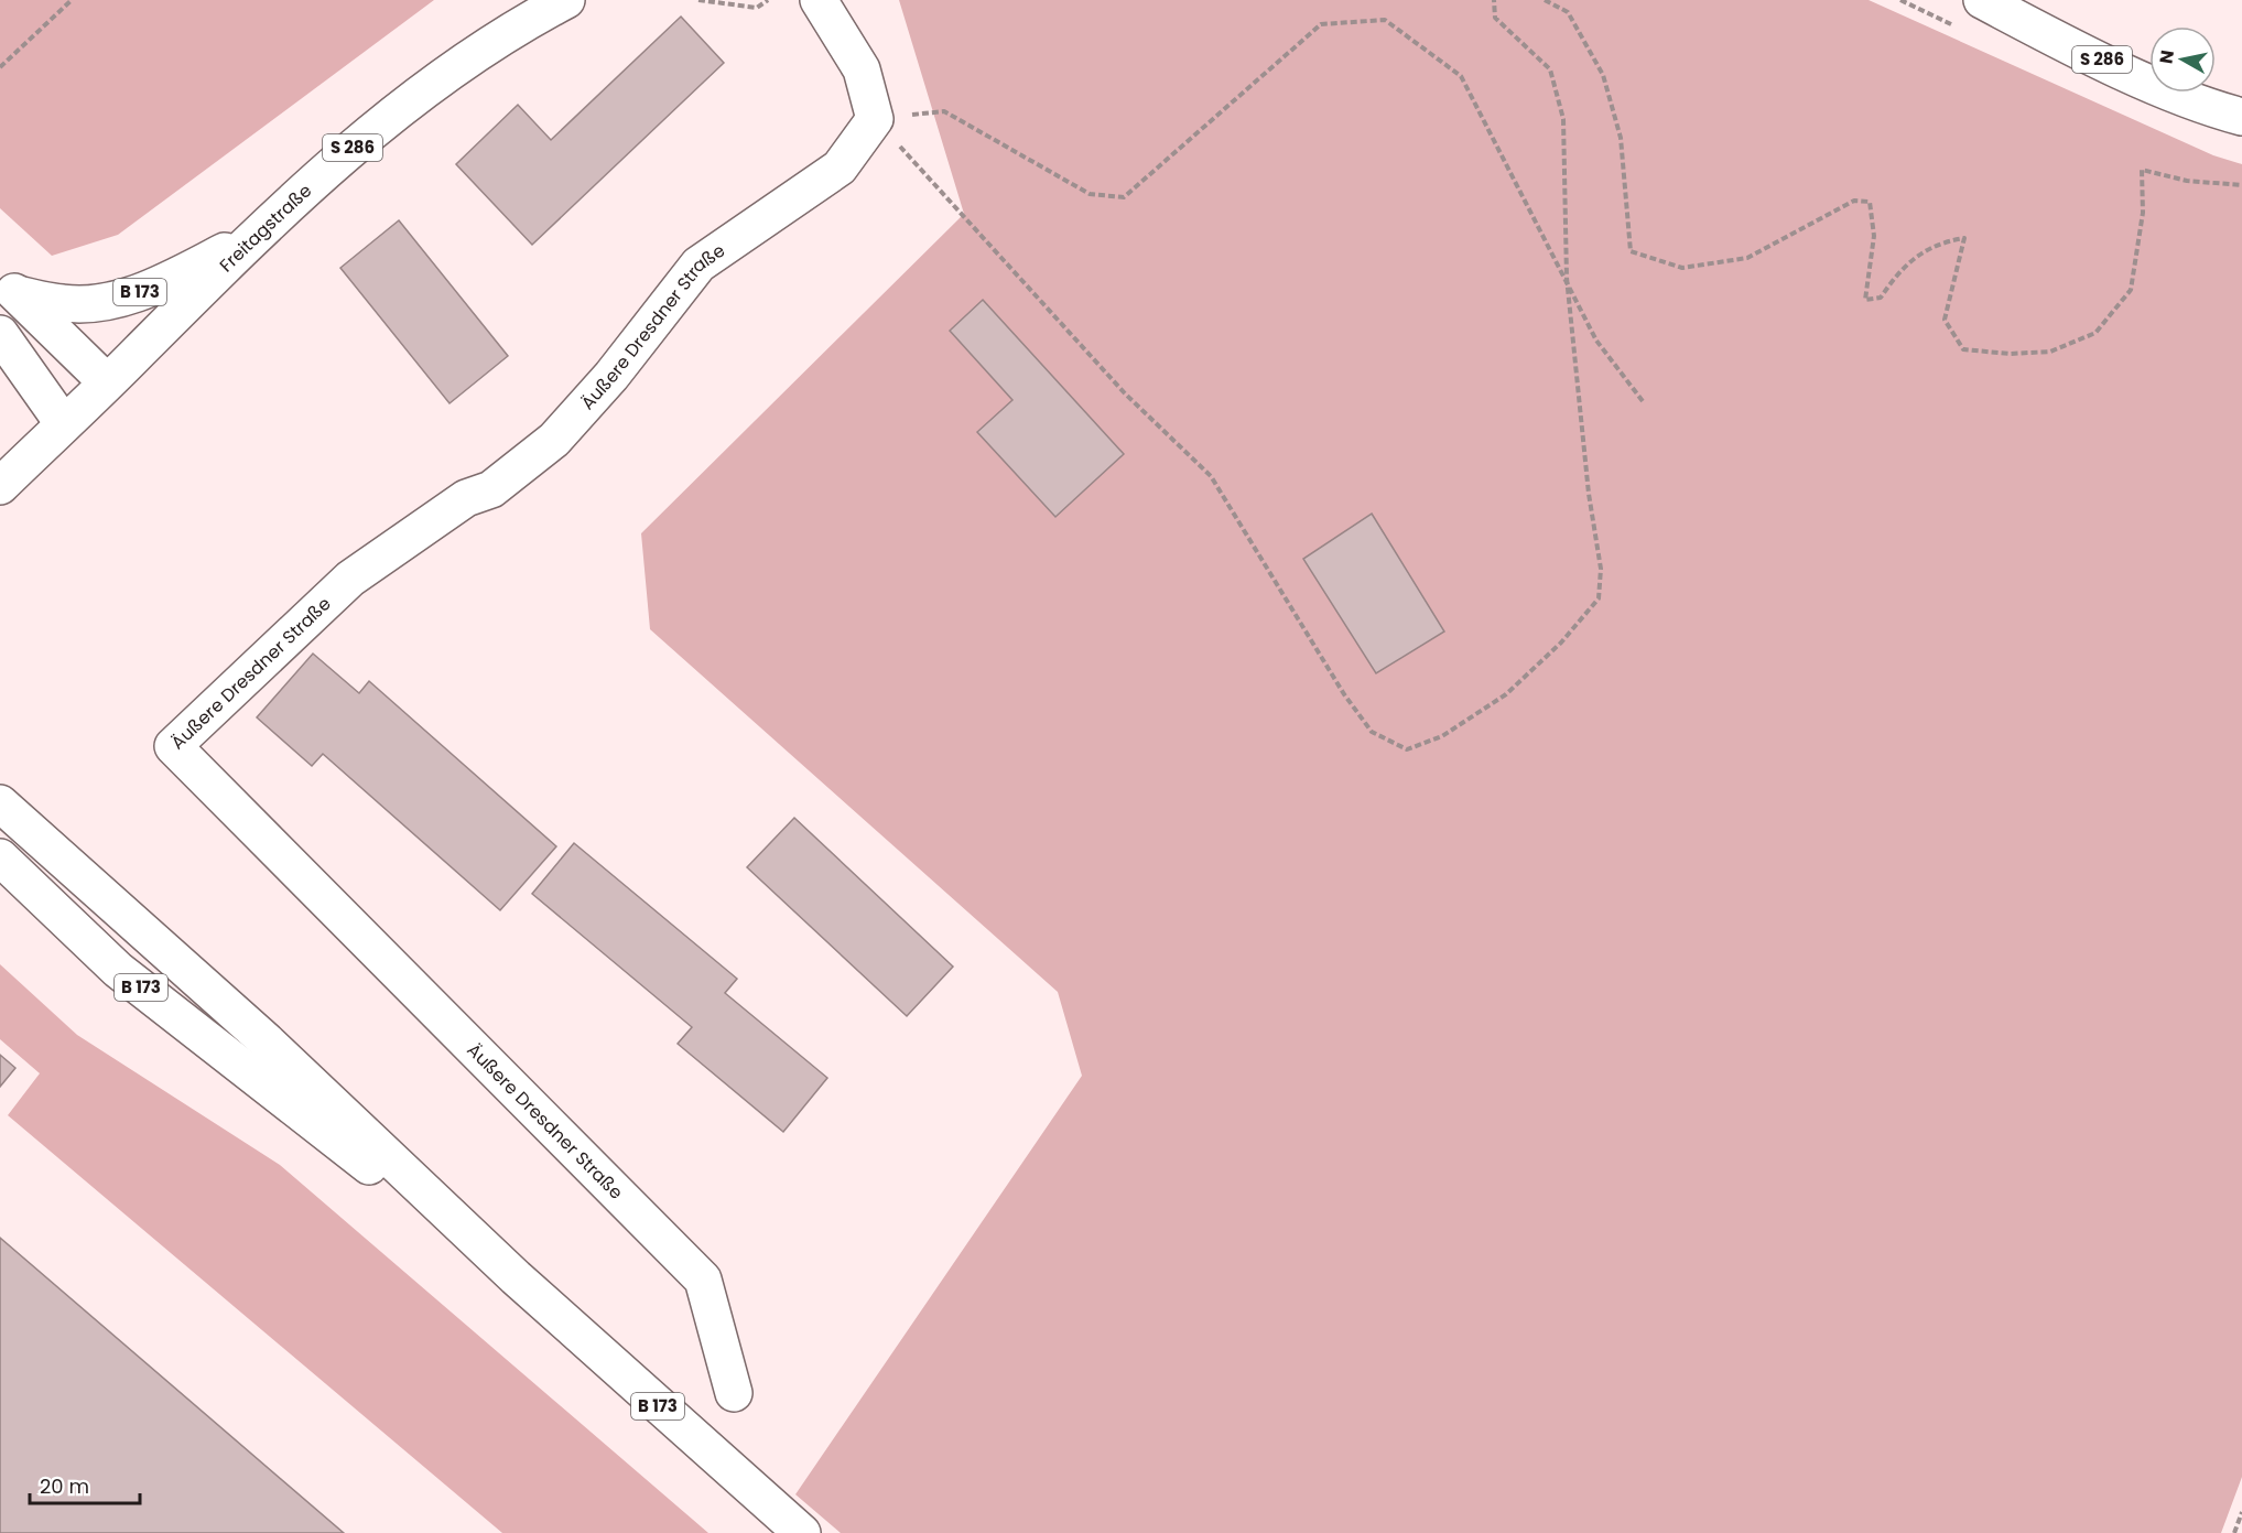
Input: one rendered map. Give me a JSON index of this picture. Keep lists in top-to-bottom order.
{
  "streets": {
    "main road": [
      "S 286",
      "Freitagstraße",
      "B 173",
      "Äußere Dresdner Straße"
    ]
  },
  "crossings": [
    ["S 286", "Freitagstraße"],
    ["S 286", "B 173"],
    ["Freitagstraße", "B 173"]
  ],
  "scale_bar": "20 m",
  "north": "left"
}
